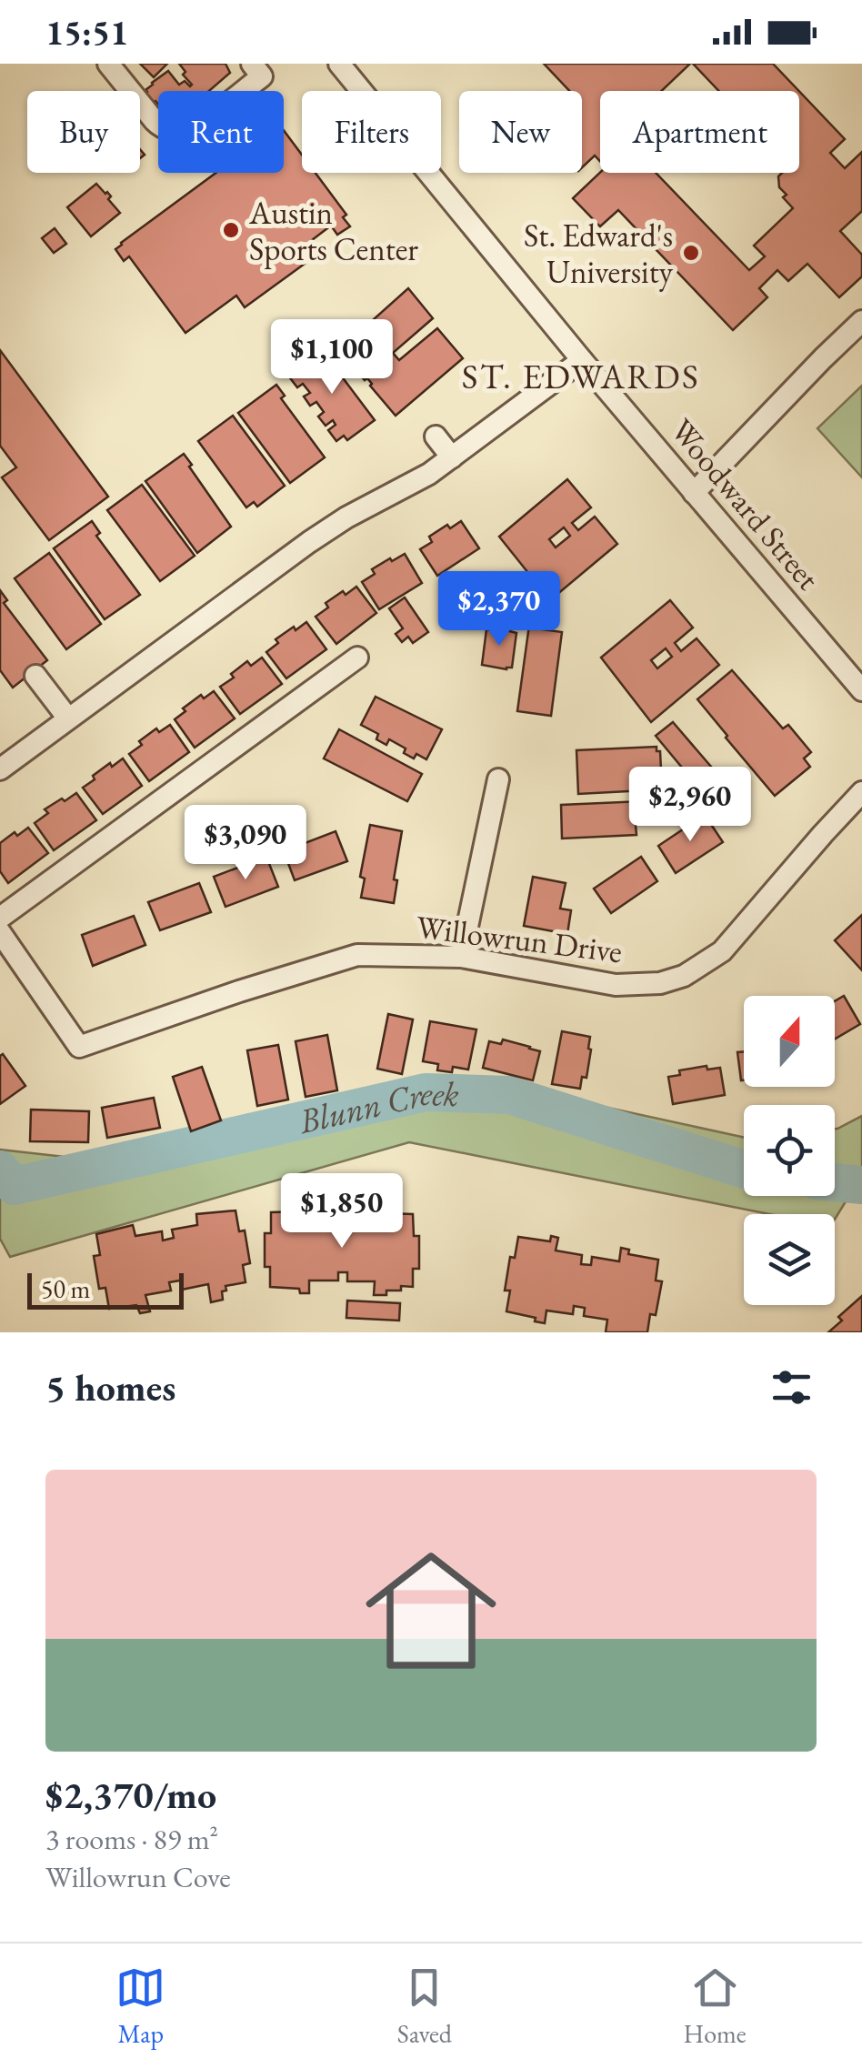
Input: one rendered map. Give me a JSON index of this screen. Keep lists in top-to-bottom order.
{
  "streets": {
    "street": ["Woodward Street", "Willowrun Drive"]
  },
  "districts": ["ST. EDWARDS"],
  "water": ["Blunn Creek"],
  "places": ["Austin Sports Center", "St. Edward's University"],
  "scale_bar": "50 m",
  "north": "top",
  "page": {
    "status": "15:51",
    "chip": [
      "Buy",
      "Rent",
      "Filters",
      "New",
      "Apartment"
    ],
    "price": [
      "$1,100",
      "$2,370",
      "$2,960",
      "$3,090",
      "$1,850"
    ],
    "scale": "50 m",
    "heading": "5 homes",
    "list": [
      {
        "name": "$2,370/mo",
        "note": "3 rooms · 89 m² · Willowrun Cove"
      }
    ],
    "tabs": ["Map", "Saved", "Home"]
  }
}
